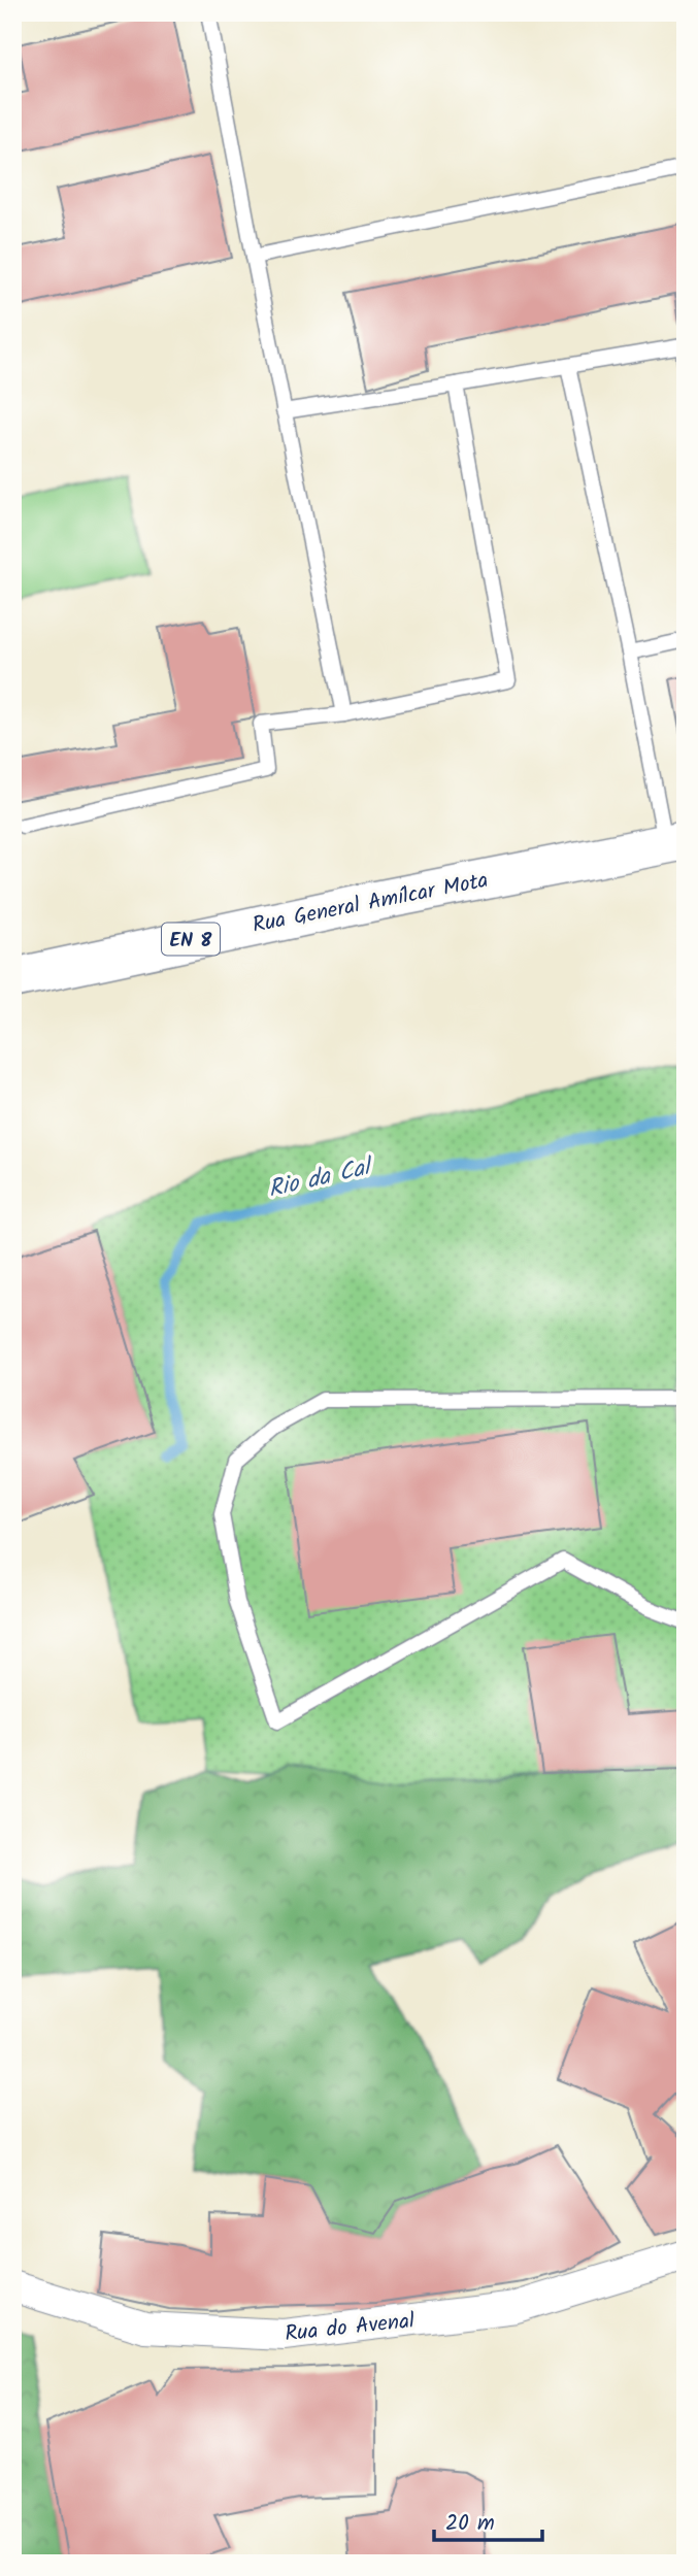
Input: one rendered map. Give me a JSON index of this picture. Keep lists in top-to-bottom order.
{
  "streets": {
    "main road": ["Rua General Amílcar Mota", "EN 8"],
    "street": ["Rua do Avenal"]
  },
  "water": ["Rio da Cal"],
  "scale_bar": "20 m"
}
